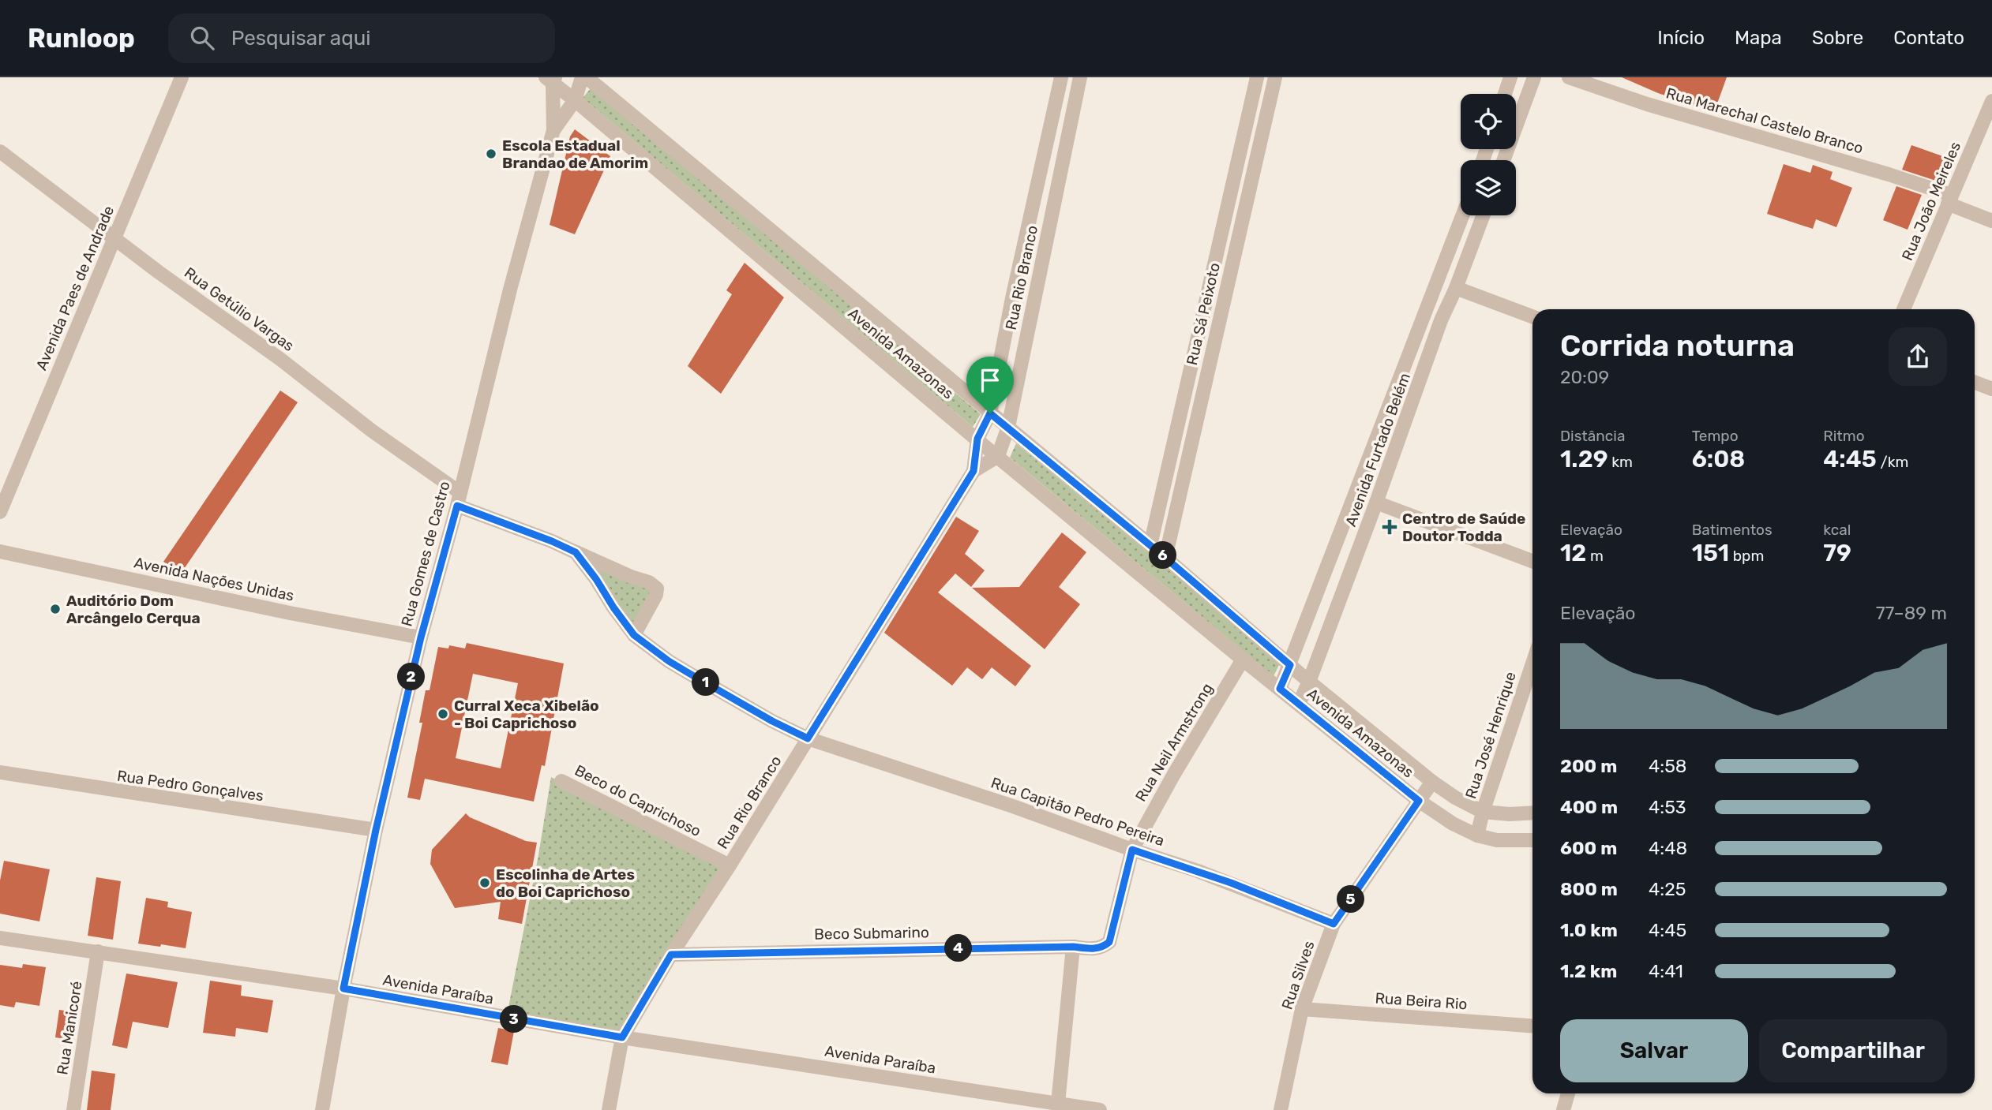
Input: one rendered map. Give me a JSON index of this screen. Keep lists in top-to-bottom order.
{
  "streets": {
    "street": [
      "Rua Marechal Castelo Branco",
      "Rua João Meireles",
      "Rua Rio Branco",
      "Avenida Paes de Andrade",
      "Rua Getúlio Vargas",
      "Rua Sá Peixoto",
      "Avenida Amazonas",
      "Avenida Furtado Belém",
      "Rua Gomes de Castro",
      "Avenida Nações Unidas",
      "Rua José Henrique",
      "Rua Neil Armstrong",
      "Rua Pedro Gonçalves",
      "Beco do Caprichoso",
      "Rua Capitão Pedro Pereira",
      "Beco Submarino",
      "Rua Silves",
      "Avenida Paraíba",
      "Rua Beira Rio",
      "Rua Manicoré"
    ]
  },
  "crossings": [
    ["Rua Marechal Castelo Branco", "Rua João Meireles"],
    ["Rua Rio Branco", "Rua Getúlio Vargas"],
    ["Rua Rio Branco", "Avenida Amazonas"],
    ["Rua Rio Branco", "Beco do Caprichoso"],
    ["Rua Rio Branco", "Rua Capitão Pedro Pereira"],
    ["Rua Rio Branco", "Beco Submarino"],
    ["Rua Rio Branco", "Avenida Paraíba"],
    ["Avenida Paes de Andrade", "Rua Getúlio Vargas"],
    ["Rua Getúlio Vargas", "Rua Gomes de Castro"],
    ["Rua Getúlio Vargas", "Rua Capitão Pedro Pereira"],
    ["Rua Sá Peixoto", "Avenida Amazonas"],
    ["Avenida Amazonas", "Avenida Furtado Belém"],
    ["Avenida Amazonas", "Rua Gomes de Castro"],
    ["Avenida Amazonas", "Rua José Henrique"],
    ["Avenida Amazonas", "Rua Neil Armstrong"],
    ["Avenida Amazonas", "Rua Silves"],
    ["Rua Gomes de Castro", "Avenida Nações Unidas"],
    ["Rua Gomes de Castro", "Rua Pedro Gonçalves"],
    ["Rua Gomes de Castro", "Avenida Paraíba"],
    ["Rua Neil Armstrong", "Rua Capitão Pedro Pereira"],
    ["Rua Neil Armstrong", "Beco Submarino"],
    ["Rua Capitão Pedro Pereira", "Rua Silves"],
    ["Rua Silves", "Rua Beira Rio"],
    ["Avenida Paraíba", "Rua Manicoré"]
  ],
  "places": {
    "other": [
      "Escola Estadual Brandao de Amorim",
      "Auditório Dom Arcângelo Cerqua",
      "Curral Xeca Xibelão - Boi Caprichoso",
      "Escolinha de Artes do Boi Caprichoso"
    ],
    "health": ["Centro de Saúde Doutor Todda"]
  },
  "page": {
    "header": "Runloop",
    "search": "Pesquisar aqui",
    "nav": [
      "Início",
      "Mapa",
      "Sobre",
      "Contato"
    ],
    "heading": ["Corrida noturna", "20:09"],
    "stats": [
      ["Distância", "1.29 km"],
      ["Tempo", "6:08"],
      ["Ritmo", "4:45 /km"],
      ["Elevação", "12 m"],
      ["Batimentos", "151 bpm"],
      ["kcal", "79"]
    ],
    "pins": [
      "6",
      "2",
      "1",
      "5",
      "4",
      "3"
    ],
    "chart": ["Elevação", "77–89 m"],
    "list": [
      {
        "name": "200 m",
        "note": "4:58"
      },
      {
        "name": "400 m",
        "note": "4:53"
      },
      {
        "name": "600 m",
        "note": "4:48"
      },
      {
        "name": "800 m",
        "note": "4:25"
      },
      {
        "name": "1.0 km",
        "note": "4:45"
      },
      {
        "name": "1.2 km",
        "note": "4:41"
      }
    ],
    "buttons": ["Salvar", "Compartilhar"]
  }
}
